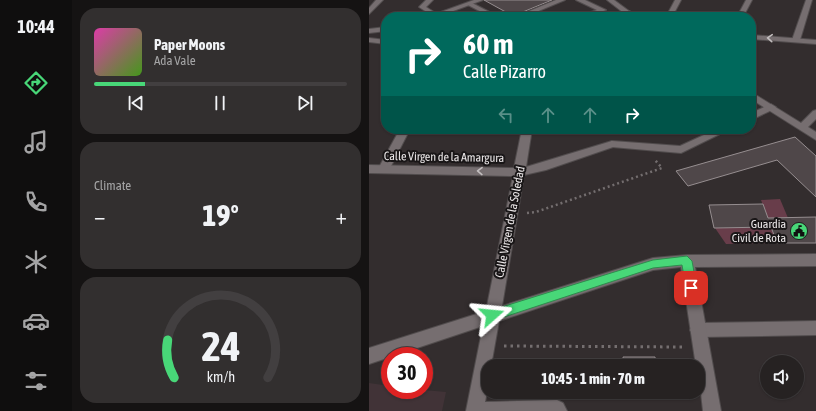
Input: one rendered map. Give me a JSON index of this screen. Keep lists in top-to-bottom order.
{
  "streets": {
    "street": ["Calle Virgen de la Amargura", "Calle Virgen de la Soledad"]
  },
  "crossings": [
    ["Calle Virgen de la Amargura", "Calle Virgen de la Soledad"]
  ],
  "one_way": ["Calle Virgen de la Amargura"],
  "places": {
    "public building": ["Guardia Civil de Rota"]
  },
  "page": {
    "tabs": "10:44",
    "turn": ["60 m", "Calle Pizarro"],
    "song": ["Paper Moons", "Ada Vale"],
    "tile": "Climate",
    "heat": ["−", "19°", "+"],
    "limit": "30",
    "trip": "10:45 · 1 min · 70 m",
    "gauge": ["24", "km/h"]
  }
}
